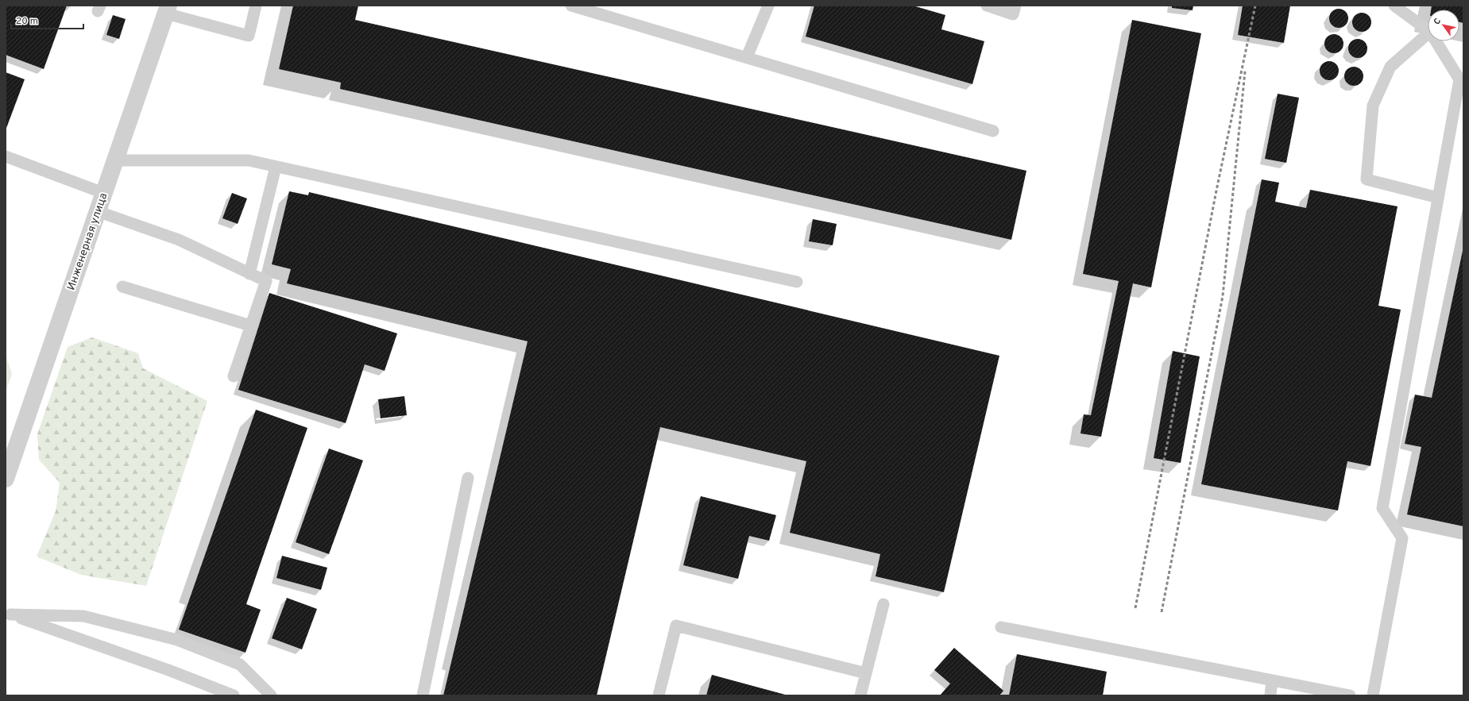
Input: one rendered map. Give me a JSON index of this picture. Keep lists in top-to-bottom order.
{
  "streets": {
    "street": ["Инженерная улица"]
  },
  "scale_bar": "20 m",
  "north": "top left"
}
